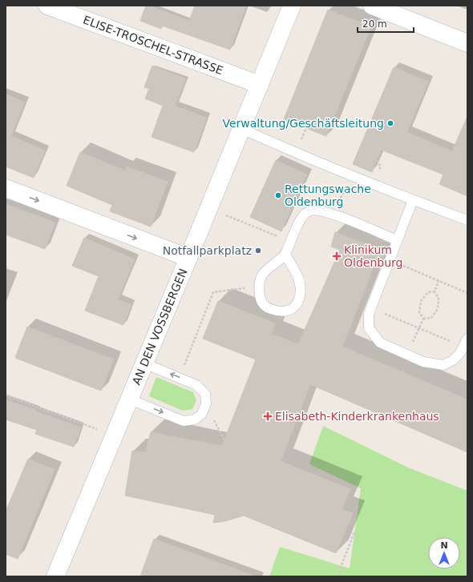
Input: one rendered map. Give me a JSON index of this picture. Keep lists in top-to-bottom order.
{
  "streets": {
    "street": ["ELISE-TROSCHEL-STRASSE", "AN DEN VOSSBERGEN"]
  },
  "crossings": [
    ["ELISE-TROSCHEL-STRASSE", "AN DEN VOSSBERGEN"]
  ],
  "places": {
    "other": ["Verwaltung/Geschäftsleitung", "Rettungswache Oldenburg", "Notfallparkplatz"],
    "health": ["Klinikum Oldenburg", "Elisabeth-Kinderkrankenhaus"]
  },
  "scale_bar": "20 m",
  "north": "top"
}
